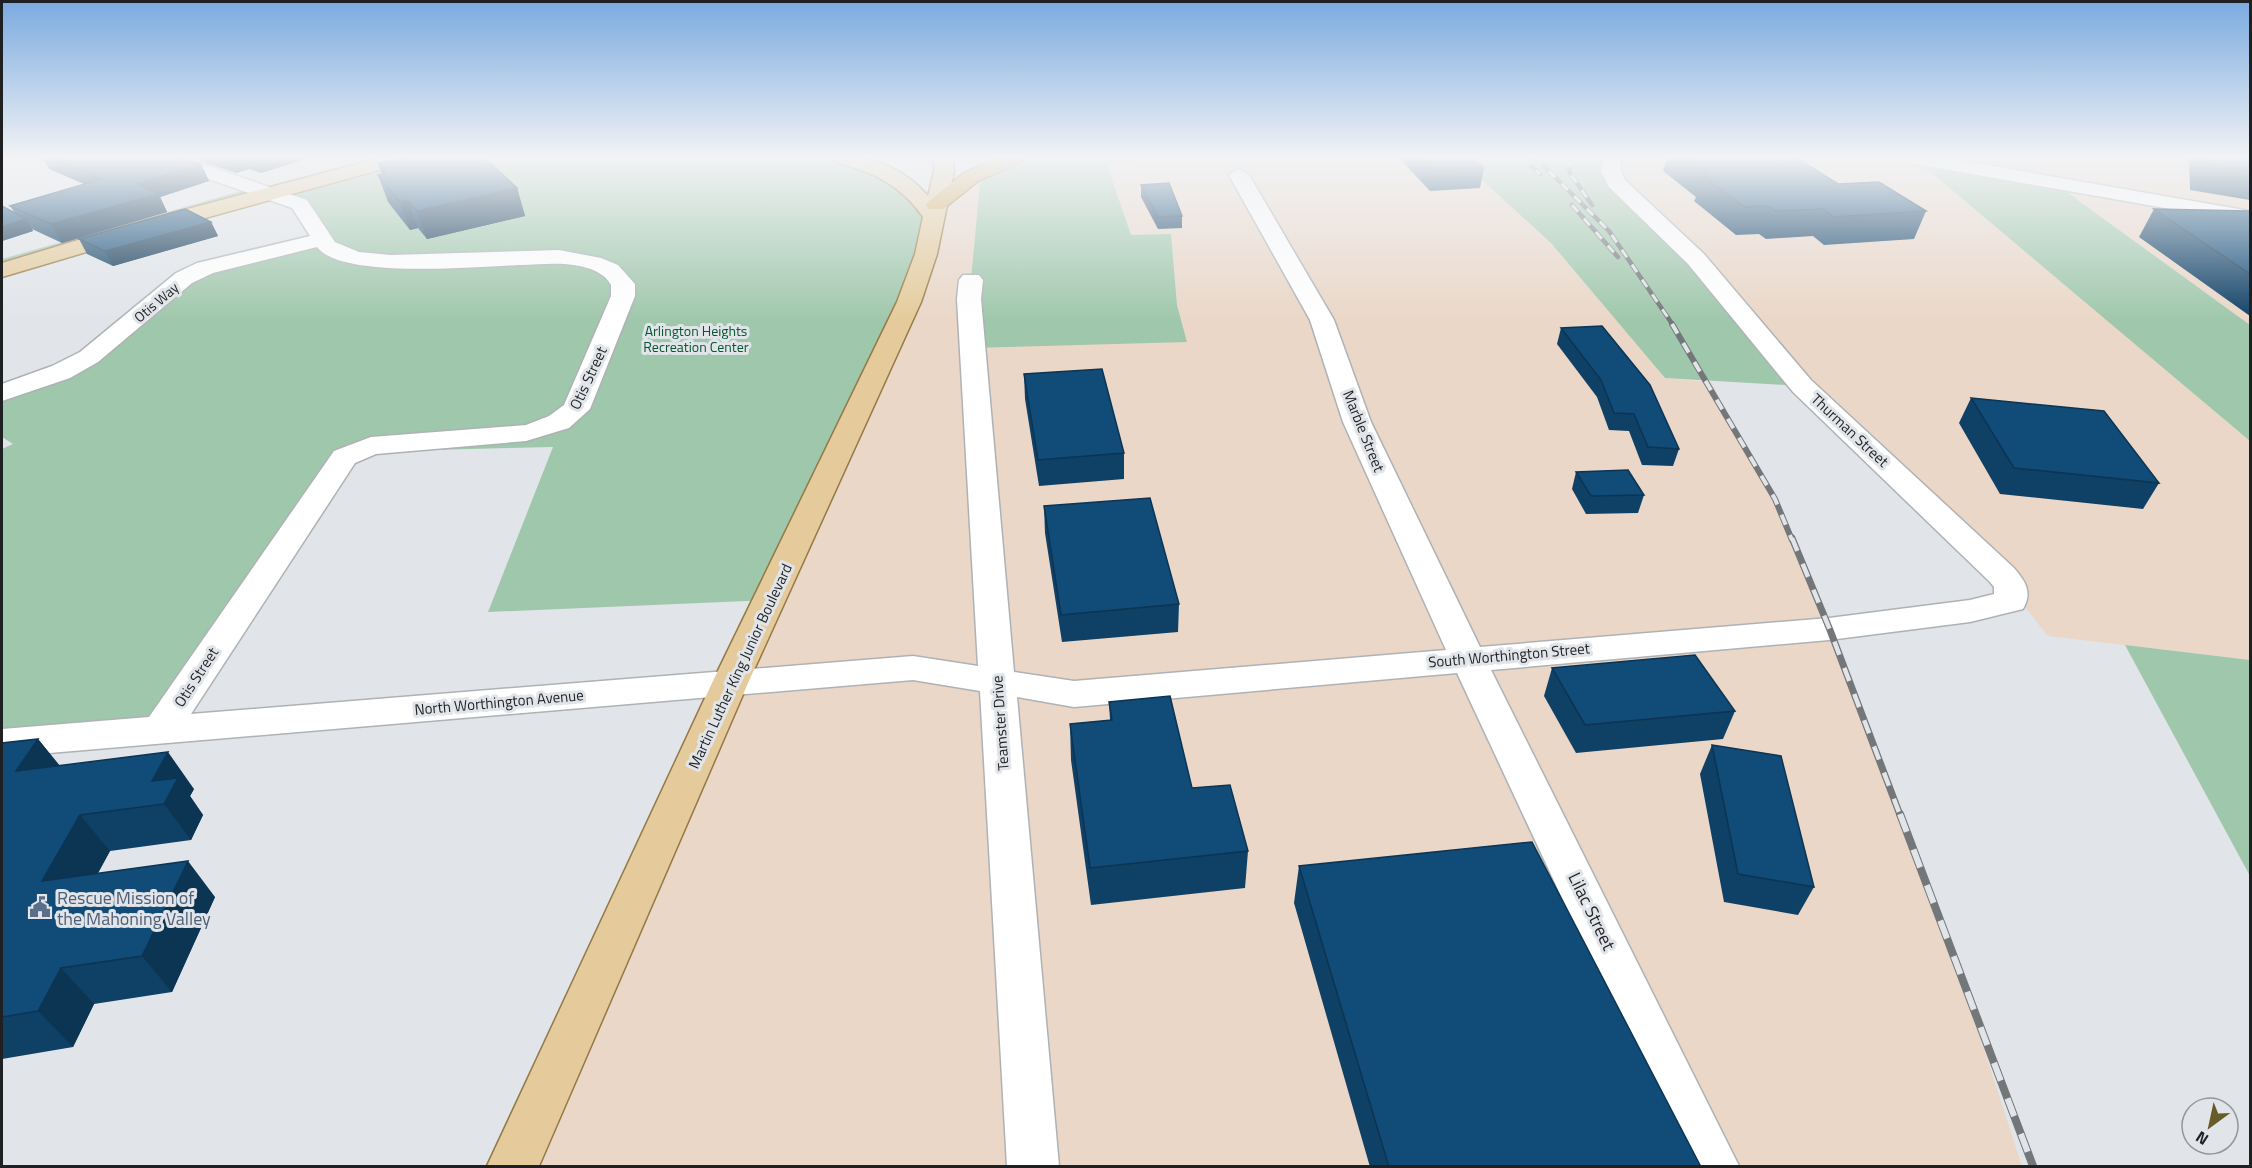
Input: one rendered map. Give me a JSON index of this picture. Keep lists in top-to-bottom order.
{
  "streets": {
    "main road": ["Martin Luther King Junior Boulevard"],
    "street": [
      "Otis Way",
      "Otis Street",
      "Thurman Street",
      "Marble Street",
      "South Worthington Street",
      "North Worthington Avenue",
      "Teamster Drive",
      "Lilac Street"
    ]
  },
  "crossings": [
    ["Otis Way", "Otis Street"],
    ["Otis Street", "North Worthington Avenue"],
    ["Thurman Street", "South Worthington Street"],
    ["Marble Street", "South Worthington Street"],
    ["Marble Street", "Lilac Street"],
    ["South Worthington Street", "North Worthington Avenue"],
    ["South Worthington Street", "Teamster Drive"],
    ["South Worthington Street", "Lilac Street"],
    ["Martin Luther King Junior Boulevard", "North Worthington Avenue"],
    ["North Worthington Avenue", "Teamster Drive"]
  ],
  "parks": ["Arlington Heights Recreation Center"],
  "places": {
    "public building": ["Rescue Mission of the Mahoning Valley"]
  },
  "north": "bottom left"
}
